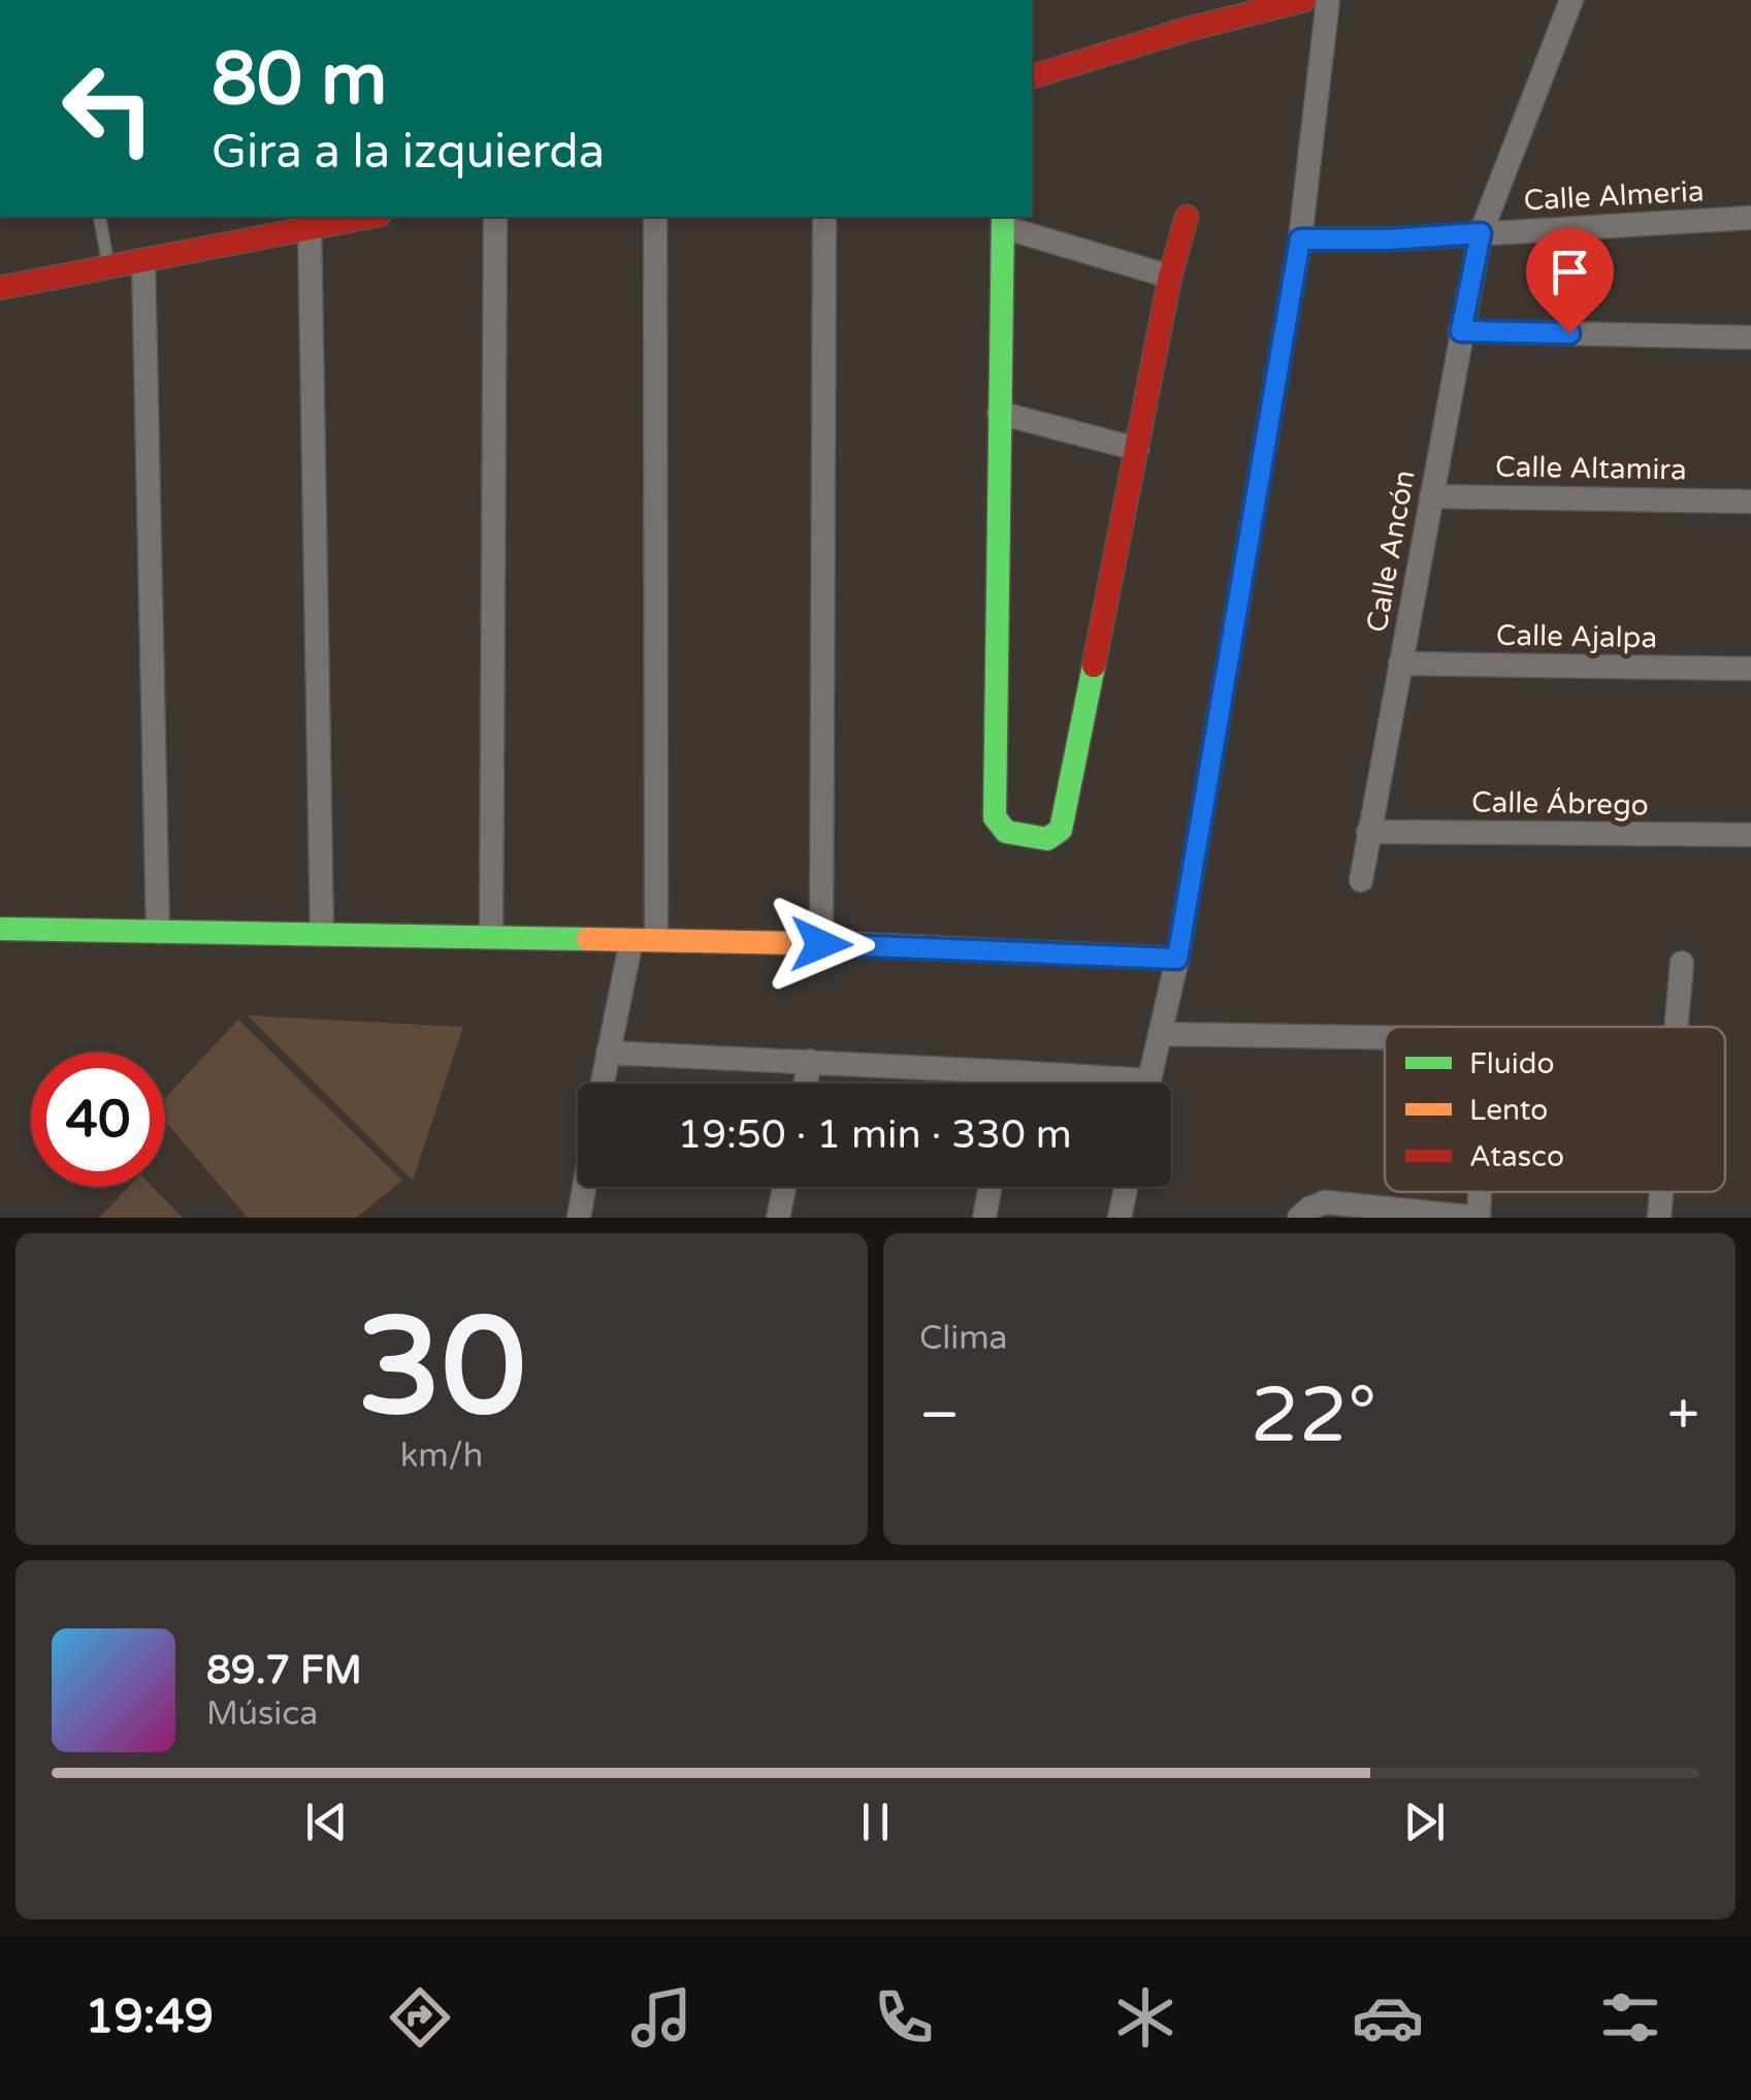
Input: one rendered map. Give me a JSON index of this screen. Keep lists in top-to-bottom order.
{
  "streets": {
    "street": [
      "Calle Almeria",
      "Calle Altamira",
      "Calle Ancón",
      "Calle Ajalpa",
      "Calle Ábrego"
    ]
  },
  "crossings": [
    ["Calle Almeria", "Calle Ancón"],
    ["Calle Altamira", "Calle Ancón"],
    ["Calle Ancón", "Calle Ajalpa"],
    ["Calle Ancón", "Calle Ábrego"]
  ],
  "legend": ["Fluido", "Lento", "Atasco"],
  "page": {
    "turn": ["80 m", "Gira a la izquierda"],
    "limit": "40",
    "trip": "19:50 · 1 min · 330 m",
    "tile": [
      ["30", "km/h"],
      "Clima"
    ],
    "heat": ["−", "22°", "+"],
    "song": ["89.7 FM", "Música"],
    "tabs": "19:49"
  }
}
